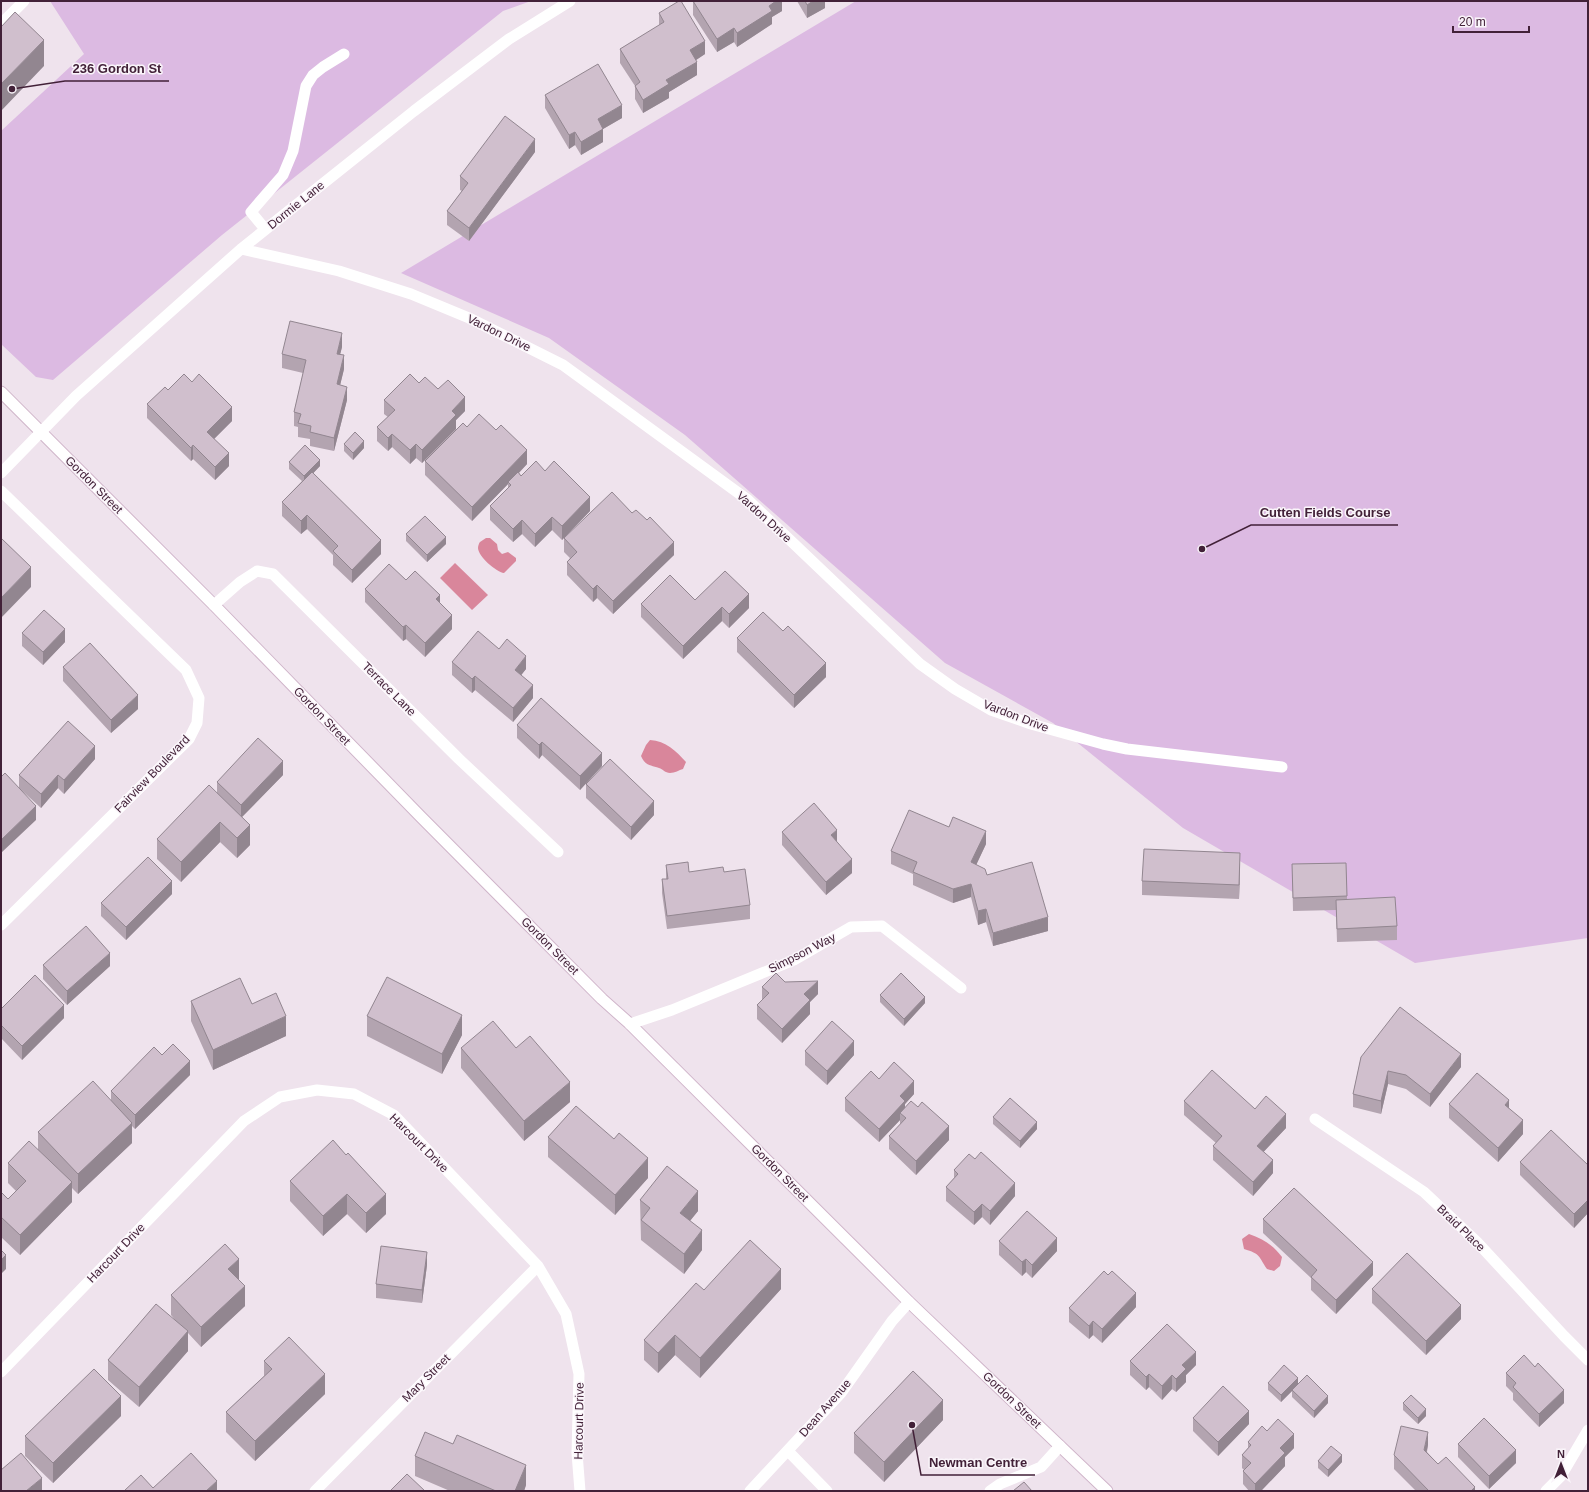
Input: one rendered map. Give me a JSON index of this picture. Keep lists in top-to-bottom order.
{
  "streets": {
    "street": [
      "Dormie Lane",
      "Vardon Drive",
      "Gordon Street",
      "Terrace Lane",
      "Fairview Boulevard",
      "Simpson Way",
      "Harcourt Drive",
      "Braid Place",
      "Mary Street",
      "Dean Avenue"
    ]
  },
  "crossings": [
    ["Dormie Lane", "Vardon Drive"],
    ["Dormie Lane", "Gordon Street"],
    ["Gordon Street", "Terrace Lane"],
    ["Gordon Street", "Simpson Way"],
    ["Gordon Street", "Dean Avenue"],
    ["Harcourt Drive", "Mary Street"]
  ],
  "places": ["236 Gordon St", "Cutten Fields Course", "Newman Centre"],
  "scale_bar": "20 m",
  "north": "top"
}
